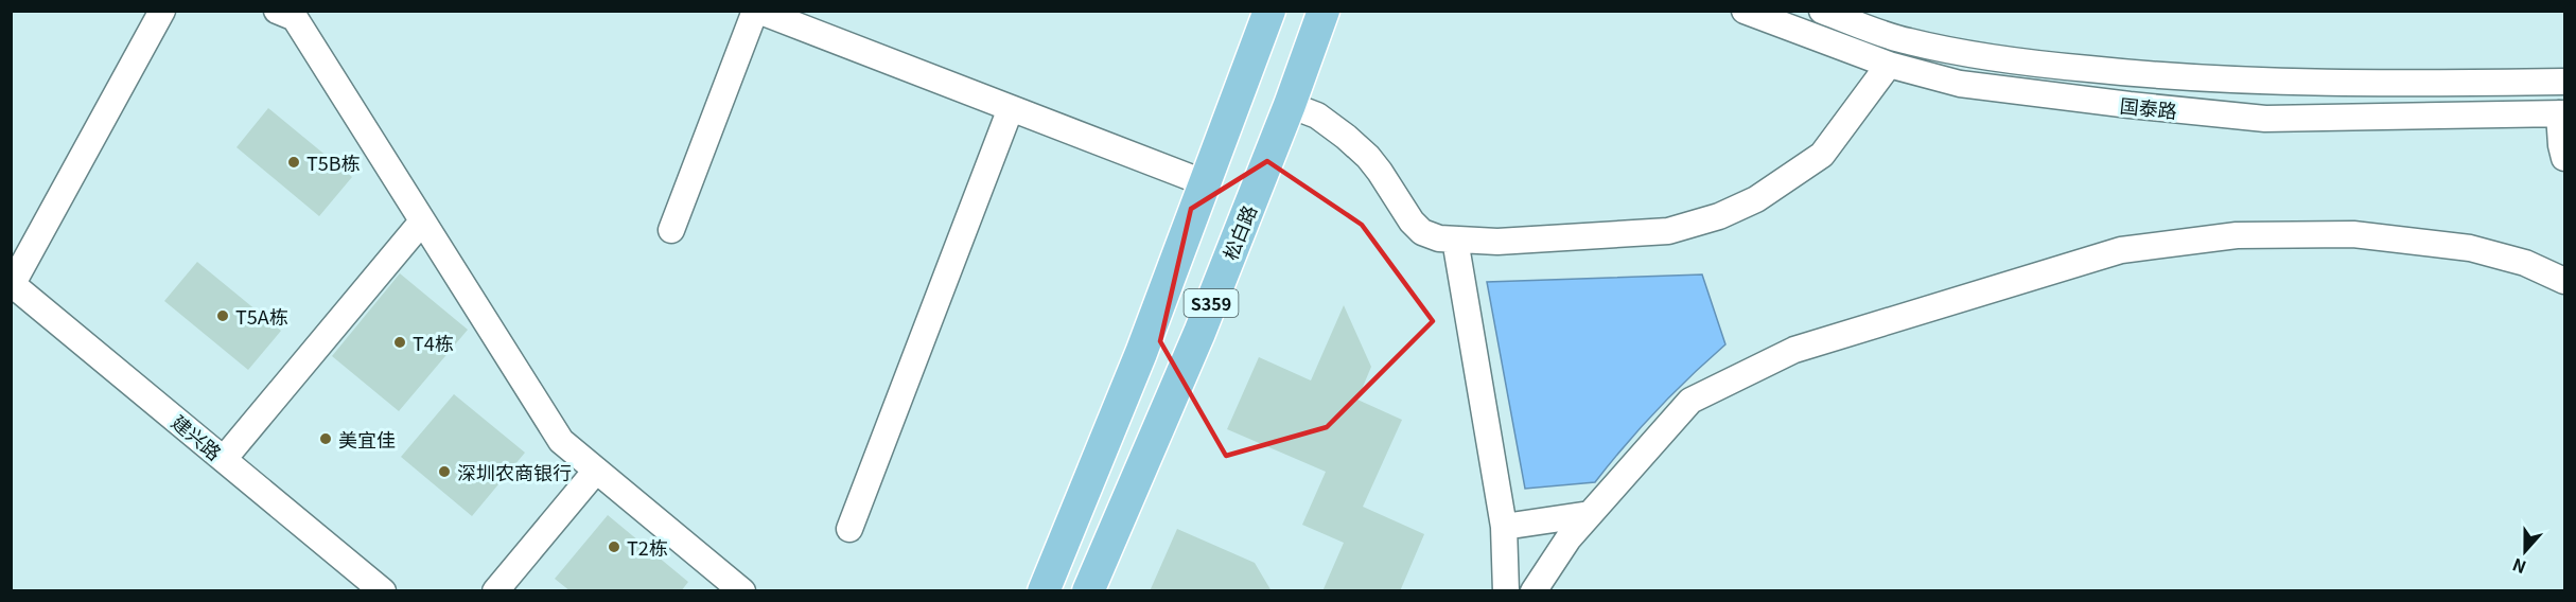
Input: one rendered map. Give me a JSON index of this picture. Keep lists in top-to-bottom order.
{
  "streets": {
    "main road": ["松白路", "S359"],
    "street": ["国泰路", "建兴路"]
  },
  "places": [
    "T5B栋",
    "T5A栋",
    "T4栋",
    "美宜佳",
    "深圳农商银行",
    "T2栋"
  ],
  "north": "bottom"
}
